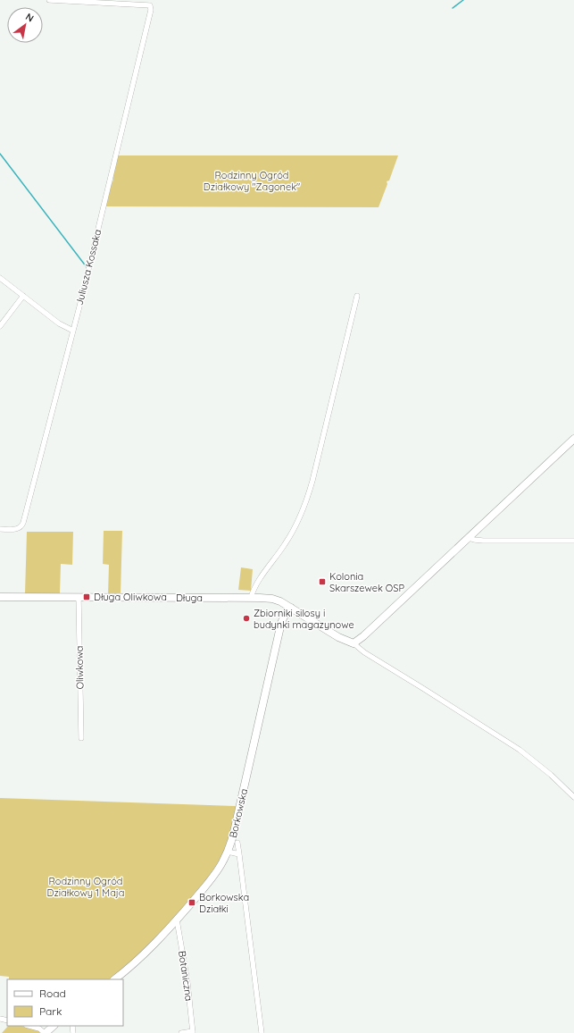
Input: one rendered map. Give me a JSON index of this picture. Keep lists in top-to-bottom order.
{
  "streets": {
    "street": [
      "Juliusza Kossaka",
      "Długa",
      "Oliwkowa",
      "Borkowska",
      "Botaniczna"
    ]
  },
  "crossings": [
    ["Długa", "Oliwkowa"],
    ["Długa", "Borkowska"],
    ["Borkowska", "Botaniczna"]
  ],
  "parks": ["Rodzinny Ogród Działkowy \"Zagonek\"", "Rodzinny Ogród Działkowy 1 Maja"],
  "places": {
    "transit": ["Kolonia Skarszewek OSP", "Długa Oliwkowa", "Borkowska Działki"],
    "other": ["Zbiorniki silosy i budynki magazynowe"]
  },
  "legend": ["Road", "Park"],
  "north": "top right"
}
